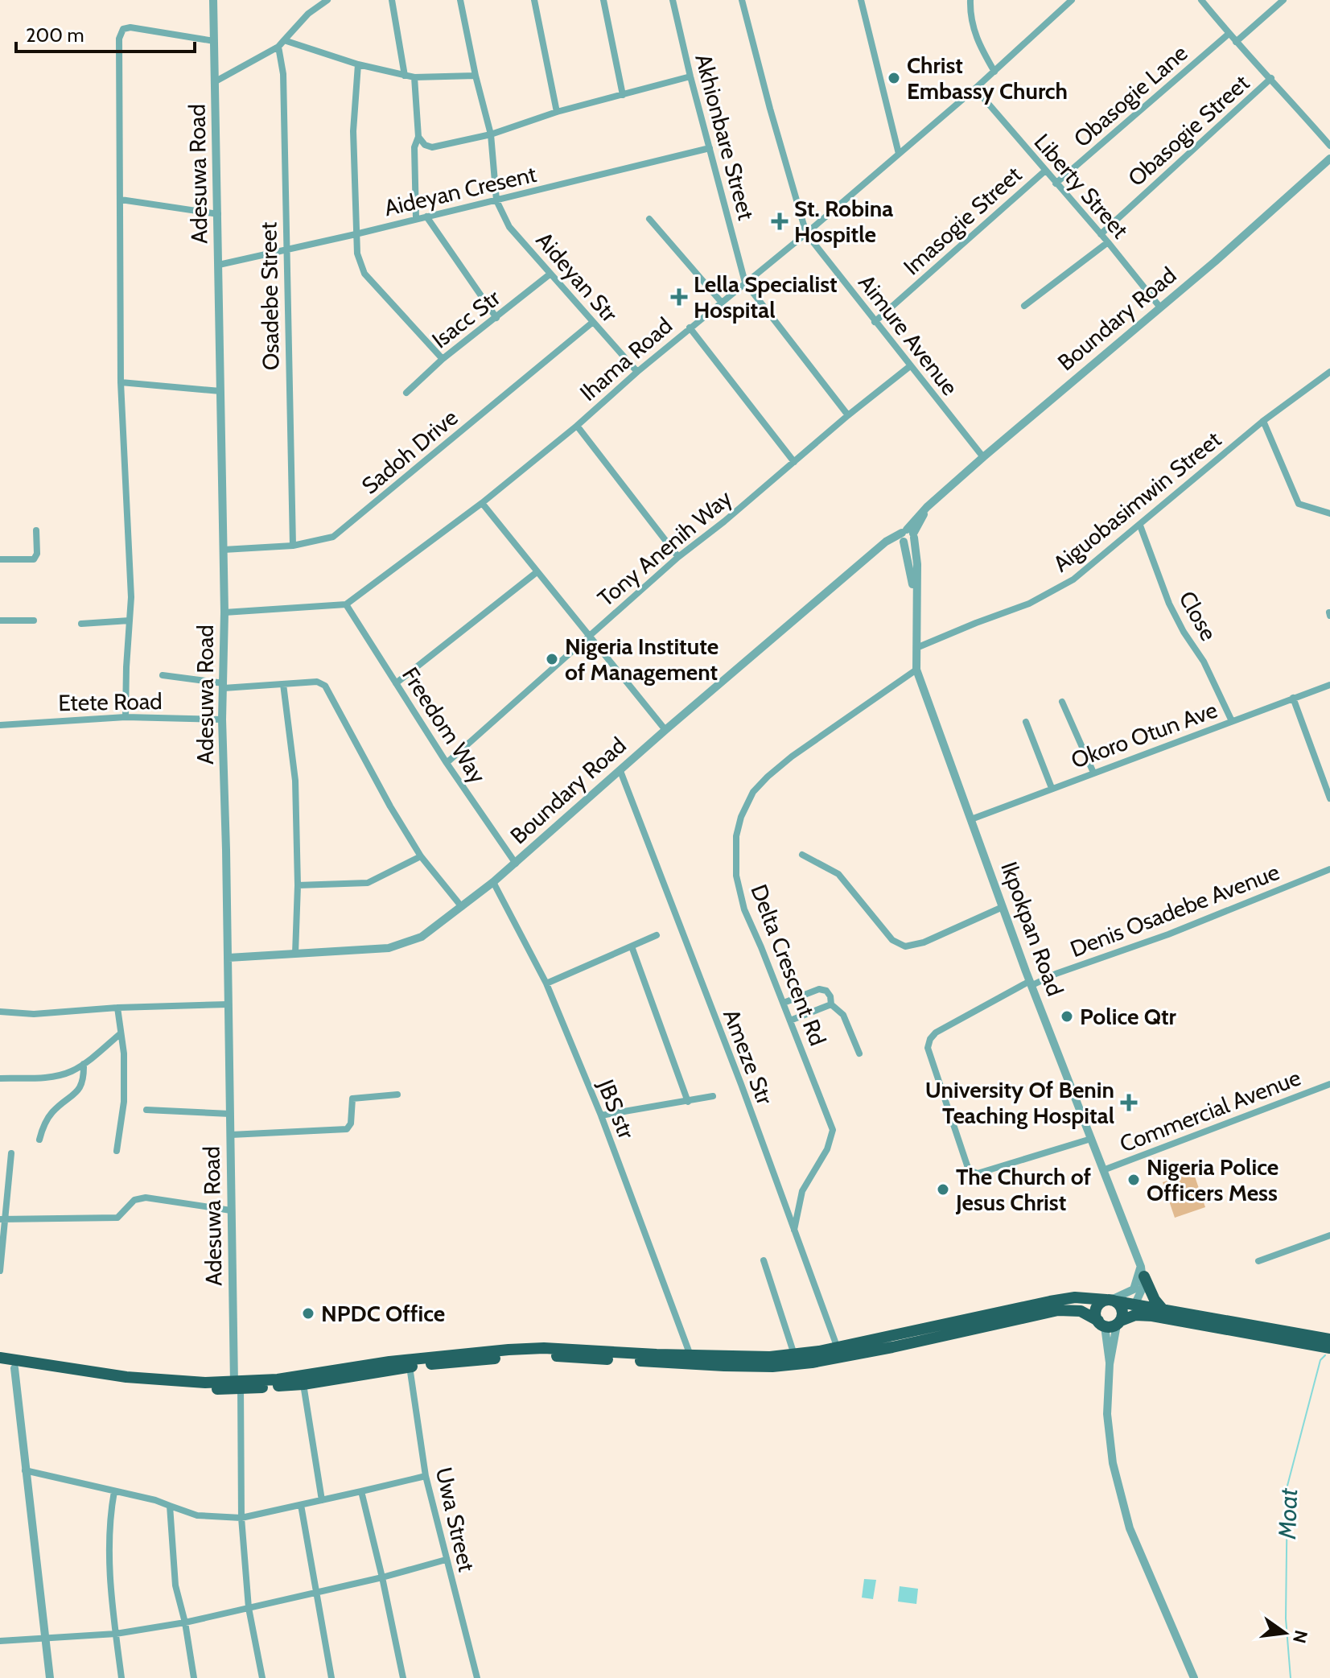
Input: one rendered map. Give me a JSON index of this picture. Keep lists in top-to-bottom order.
{
  "streets": {
    "street": [
      "Obasogie Lane",
      "Obasogie Street",
      "Akhionbare Street",
      "Adesuwa Road",
      "Liberty Street",
      "Aideyan Cresent",
      "Imasogie Street",
      "Aideyan Str",
      "Osadebe Street",
      "Isacc Str",
      "Boundary Road",
      "Aimure Avenue",
      "Ihama Road",
      "Sadoh Drive",
      "Aiguobasimwin Street",
      "Tony Anenih Way",
      "Close",
      "Etete Road",
      "Freedom Way",
      "Okoro Otun Ave",
      "Denis Osadebe Avenue",
      "Ikpokpan Road",
      "Delta Crescent Rd",
      "Ameze Str",
      "JBS str",
      "Commercial Avenue",
      "Uwa Street"
    ]
  },
  "crossings": [
    ["Obasogie Lane", "Liberty Street"],
    ["Obasogie Street", "Liberty Street"],
    ["Akhionbare Street", "Aideyan Cresent"],
    ["Akhionbare Street", "Ihama Road"],
    ["Adesuwa Road", "Aideyan Cresent"],
    ["Adesuwa Road", "Boundary Road"],
    ["Adesuwa Road", "Sadoh Drive"],
    ["Adesuwa Road", "Etete Road"],
    ["Liberty Street", "Imasogie Street"],
    ["Liberty Street", "Boundary Road"],
    ["Liberty Street", "Ihama Road"],
    ["Aideyan Cresent", "Aideyan Str"],
    ["Aideyan Cresent", "Osadebe Street"],
    ["Imasogie Street", "Aimure Avenue"],
    ["Aideyan Str", "Isacc Str"],
    ["Aideyan Str", "Ihama Road"],
    ["Aideyan Str", "Sadoh Drive"],
    ["Osadebe Street", "Sadoh Drive"],
    ["Boundary Road", "Aimure Avenue"],
    ["Boundary Road", "Freedom Way"],
    ["Boundary Road", "Ikpokpan Road"],
    ["Boundary Road", "Ameze Str"],
    ["Boundary Road", "JBS str"],
    ["Aimure Avenue", "Ihama Road"],
    ["Aimure Avenue", "Tony Anenih Way"],
    ["Ihama Road", "Freedom Way"],
    ["Aiguobasimwin Street", "Close"],
    ["Aiguobasimwin Street", "Ikpokpan Road"],
    ["Tony Anenih Way", "Freedom Way"],
    ["Close", "Okoro Otun Ave"],
    ["Okoro Otun Ave", "Ikpokpan Road"],
    ["Denis Osadebe Avenue", "Ikpokpan Road"],
    ["Ikpokpan Road", "Delta Crescent Rd"],
    ["Ikpokpan Road", "Commercial Avenue"],
    ["Delta Crescent Rd", "Ameze Str"]
  ],
  "water": ["Moat"],
  "places": {
    "other": [
      "Christ Embassy Church",
      "Nigeria Institute of Management",
      "Police Qtr",
      "Nigeria Police Officers Mess",
      "The Church of Jesus Christ",
      "NPDC Office"
    ],
    "health": ["St. Robina Hospitle", "Lella Specialist Hospital", "University Of Benin Teaching Hospital"]
  },
  "scale_bar": "200 m",
  "north": "right"
}
